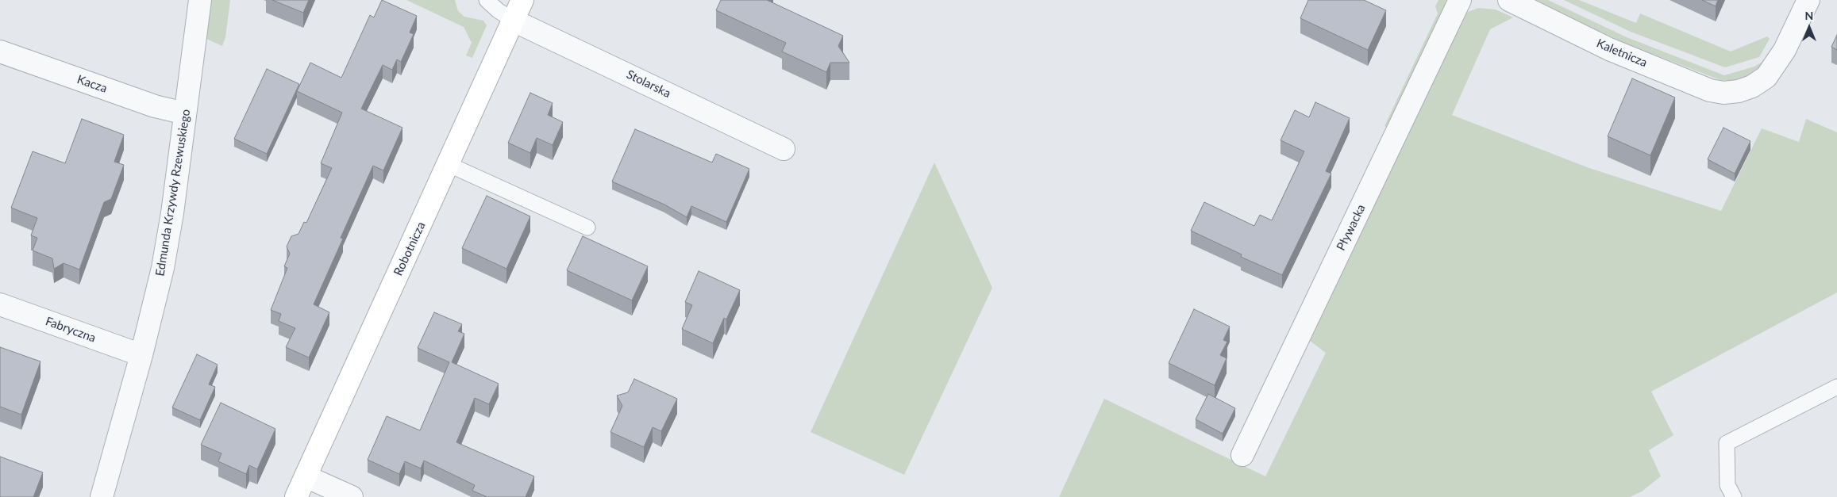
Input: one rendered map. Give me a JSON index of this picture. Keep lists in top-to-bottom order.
{
  "streets": {
    "street": [
      "Kaletnicza",
      "Kacza",
      "Stolarska",
      "Edmunda Krzywdy Rzewuskiego",
      "Pływacka",
      "Robotnicza",
      "Fabryczna"
    ]
  },
  "crossings": [
    ["Kacza", "Edmunda Krzywdy Rzewuskiego"],
    ["Stolarska", "Robotnicza"],
    ["Edmunda Krzywdy Rzewuskiego", "Fabryczna"]
  ],
  "north": "top"
}
